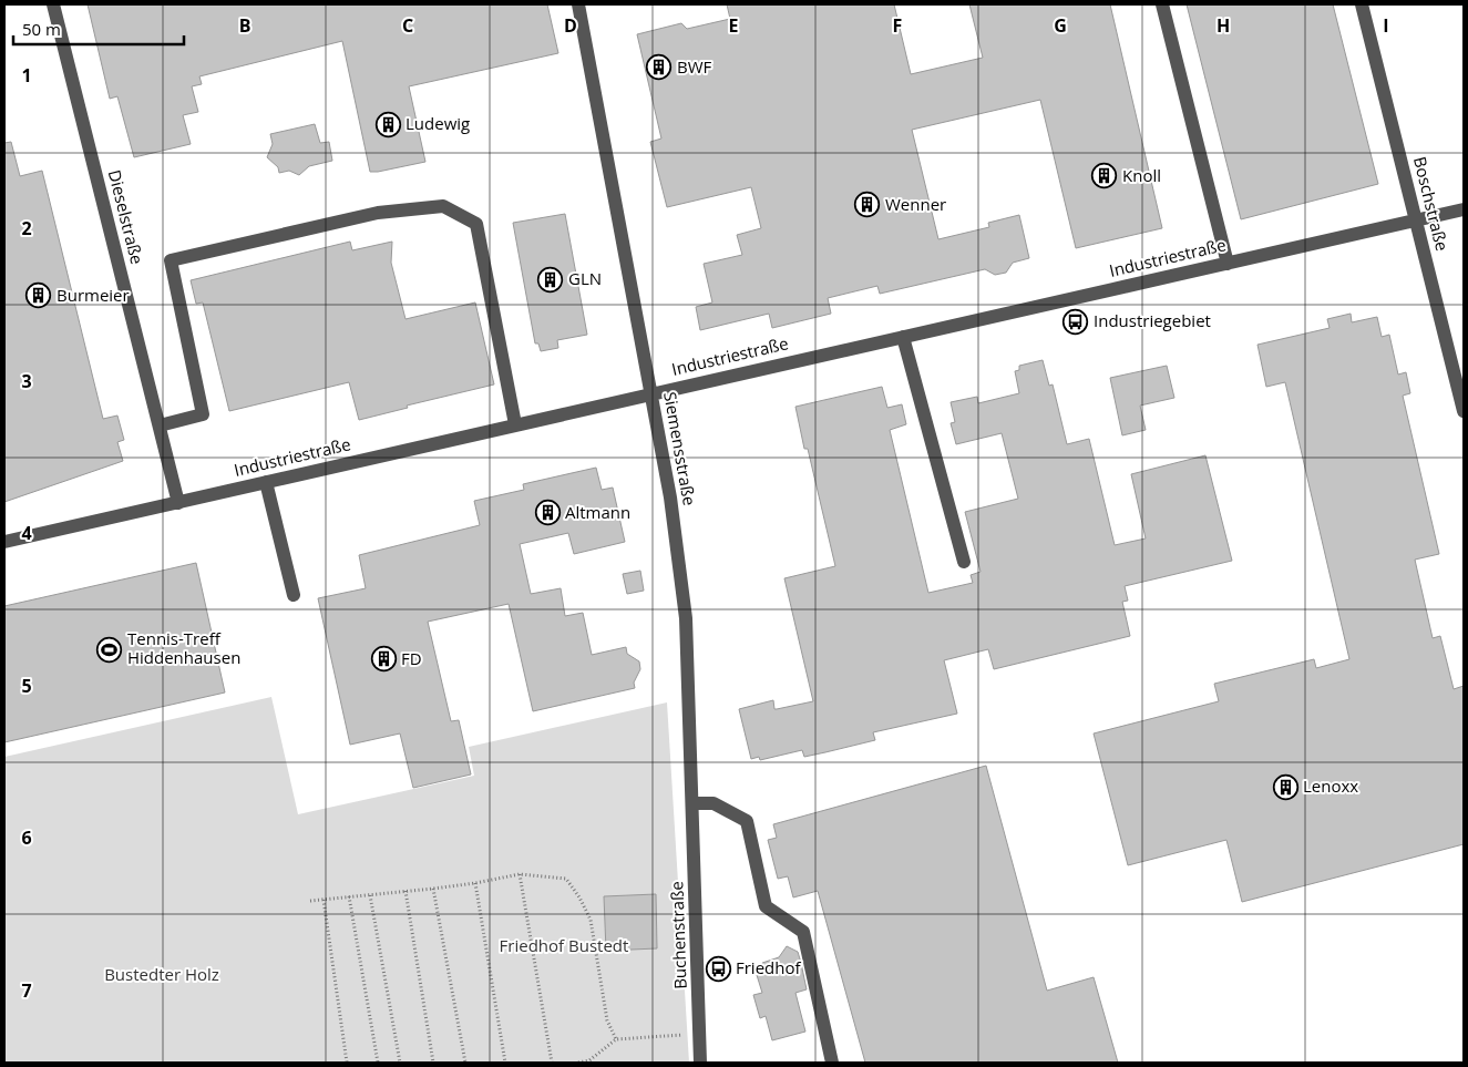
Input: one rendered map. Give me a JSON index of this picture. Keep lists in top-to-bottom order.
{
  "streets": {
    "street": [
      "Boschstraße",
      "Dieselstraße",
      "Industriestraße",
      "Siemensstraße",
      "Buchenstraße"
    ]
  },
  "crossings": [
    ["Boschstraße", "Industriestraße"],
    ["Dieselstraße", "Industriestraße"],
    ["Industriestraße", "Siemensstraße"],
    ["Siemensstraße", "Buchenstraße"]
  ],
  "parks": ["Friedhof Bustedt", "Bustedter Holz"],
  "places": {
    "building": [
      "BWF",
      "Ludewig",
      "Knoll",
      "Wenner",
      "GLN",
      "Burmeier",
      "Altmann",
      "FD",
      "Lenoxx"
    ],
    "bus stop": ["Industriegebiet", "Friedhof"],
    "sports": ["Tennis-Treff Hiddenhausen"]
  },
  "scale_bar": "50 m",
  "grid": {
    "columns": [
      "B",
      "C",
      "D",
      "E",
      "F",
      "G",
      "H",
      "I"
    ],
    "rows": [
      "1",
      "2",
      "3",
      "4",
      "5",
      "6",
      "7"
    ]
  }
}
